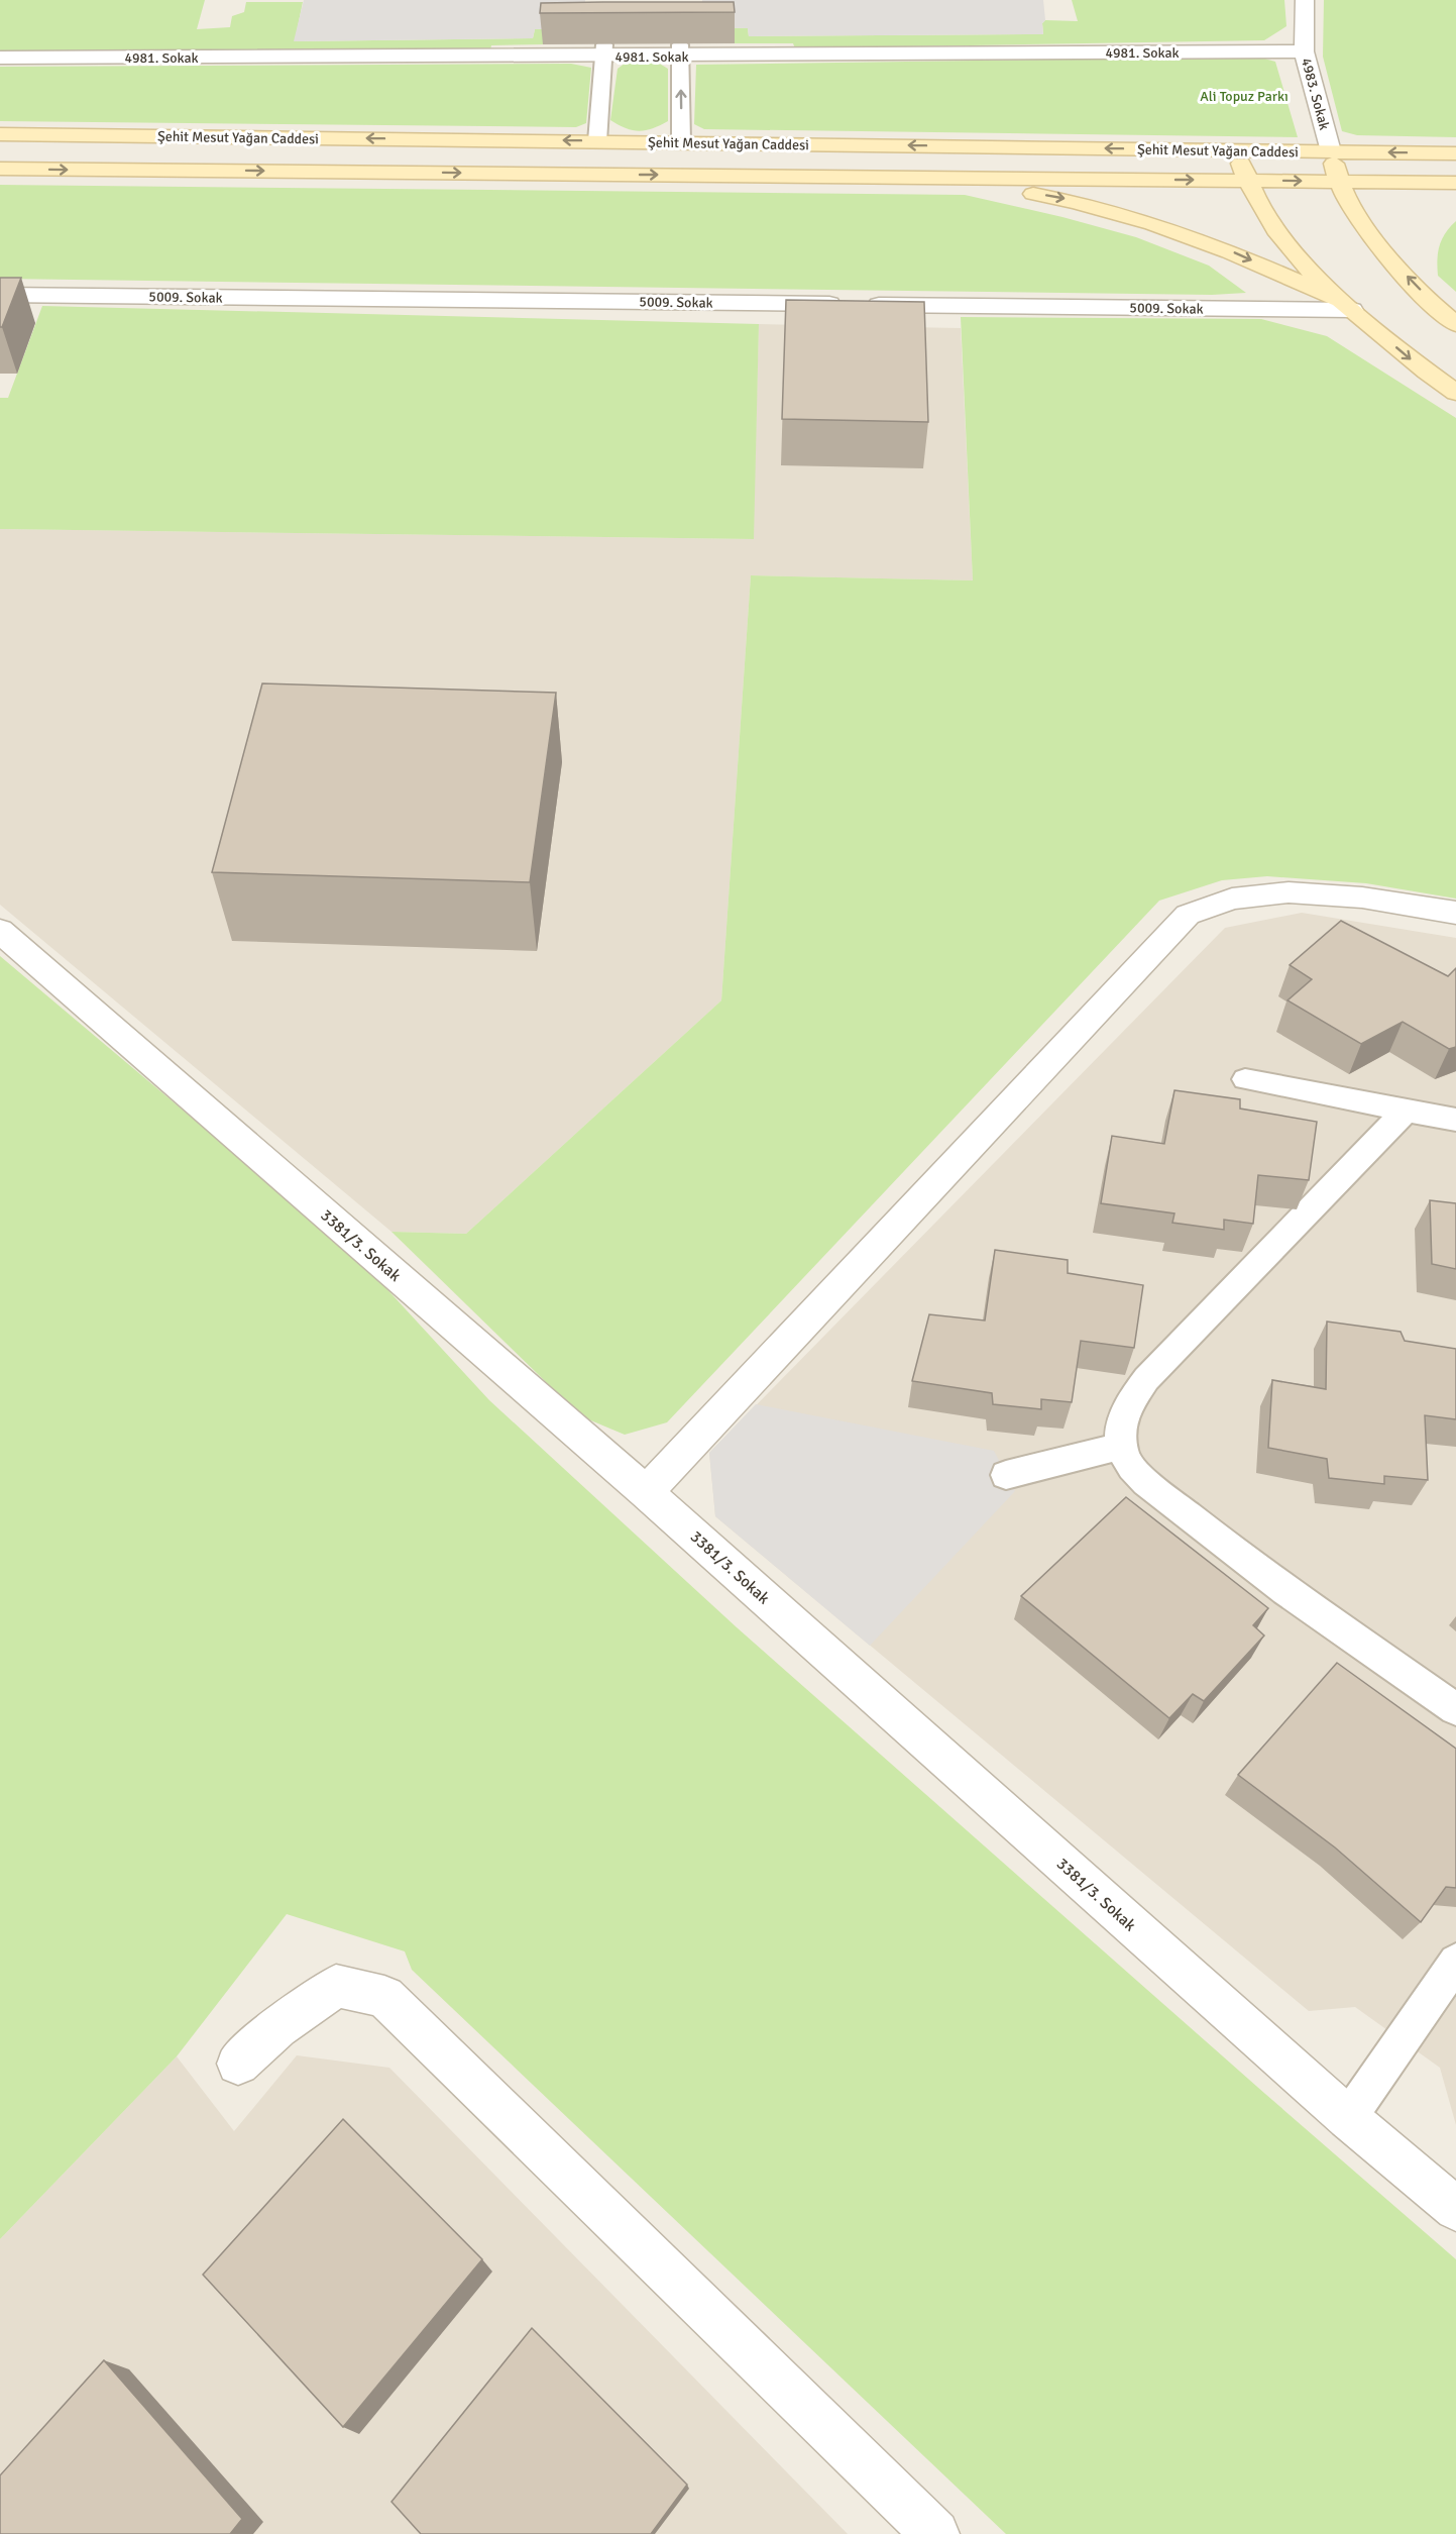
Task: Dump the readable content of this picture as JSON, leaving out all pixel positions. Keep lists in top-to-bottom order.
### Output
{
  "streets": {
    "main road": ["Şehit Mesut Yağan Caddesi"],
    "street": [
      "4981. Sokak",
      "4983. Sokak",
      "5009. Sokak",
      "3381/3. Sokak"
    ]
  },
  "crossings": [
    ["4981. Sokak", "4983. Sokak"],
    ["4983. Sokak", "Şehit Mesut Yağan Caddesi"]
  ],
  "parks": ["Ali Topuz Parkı"]
}
